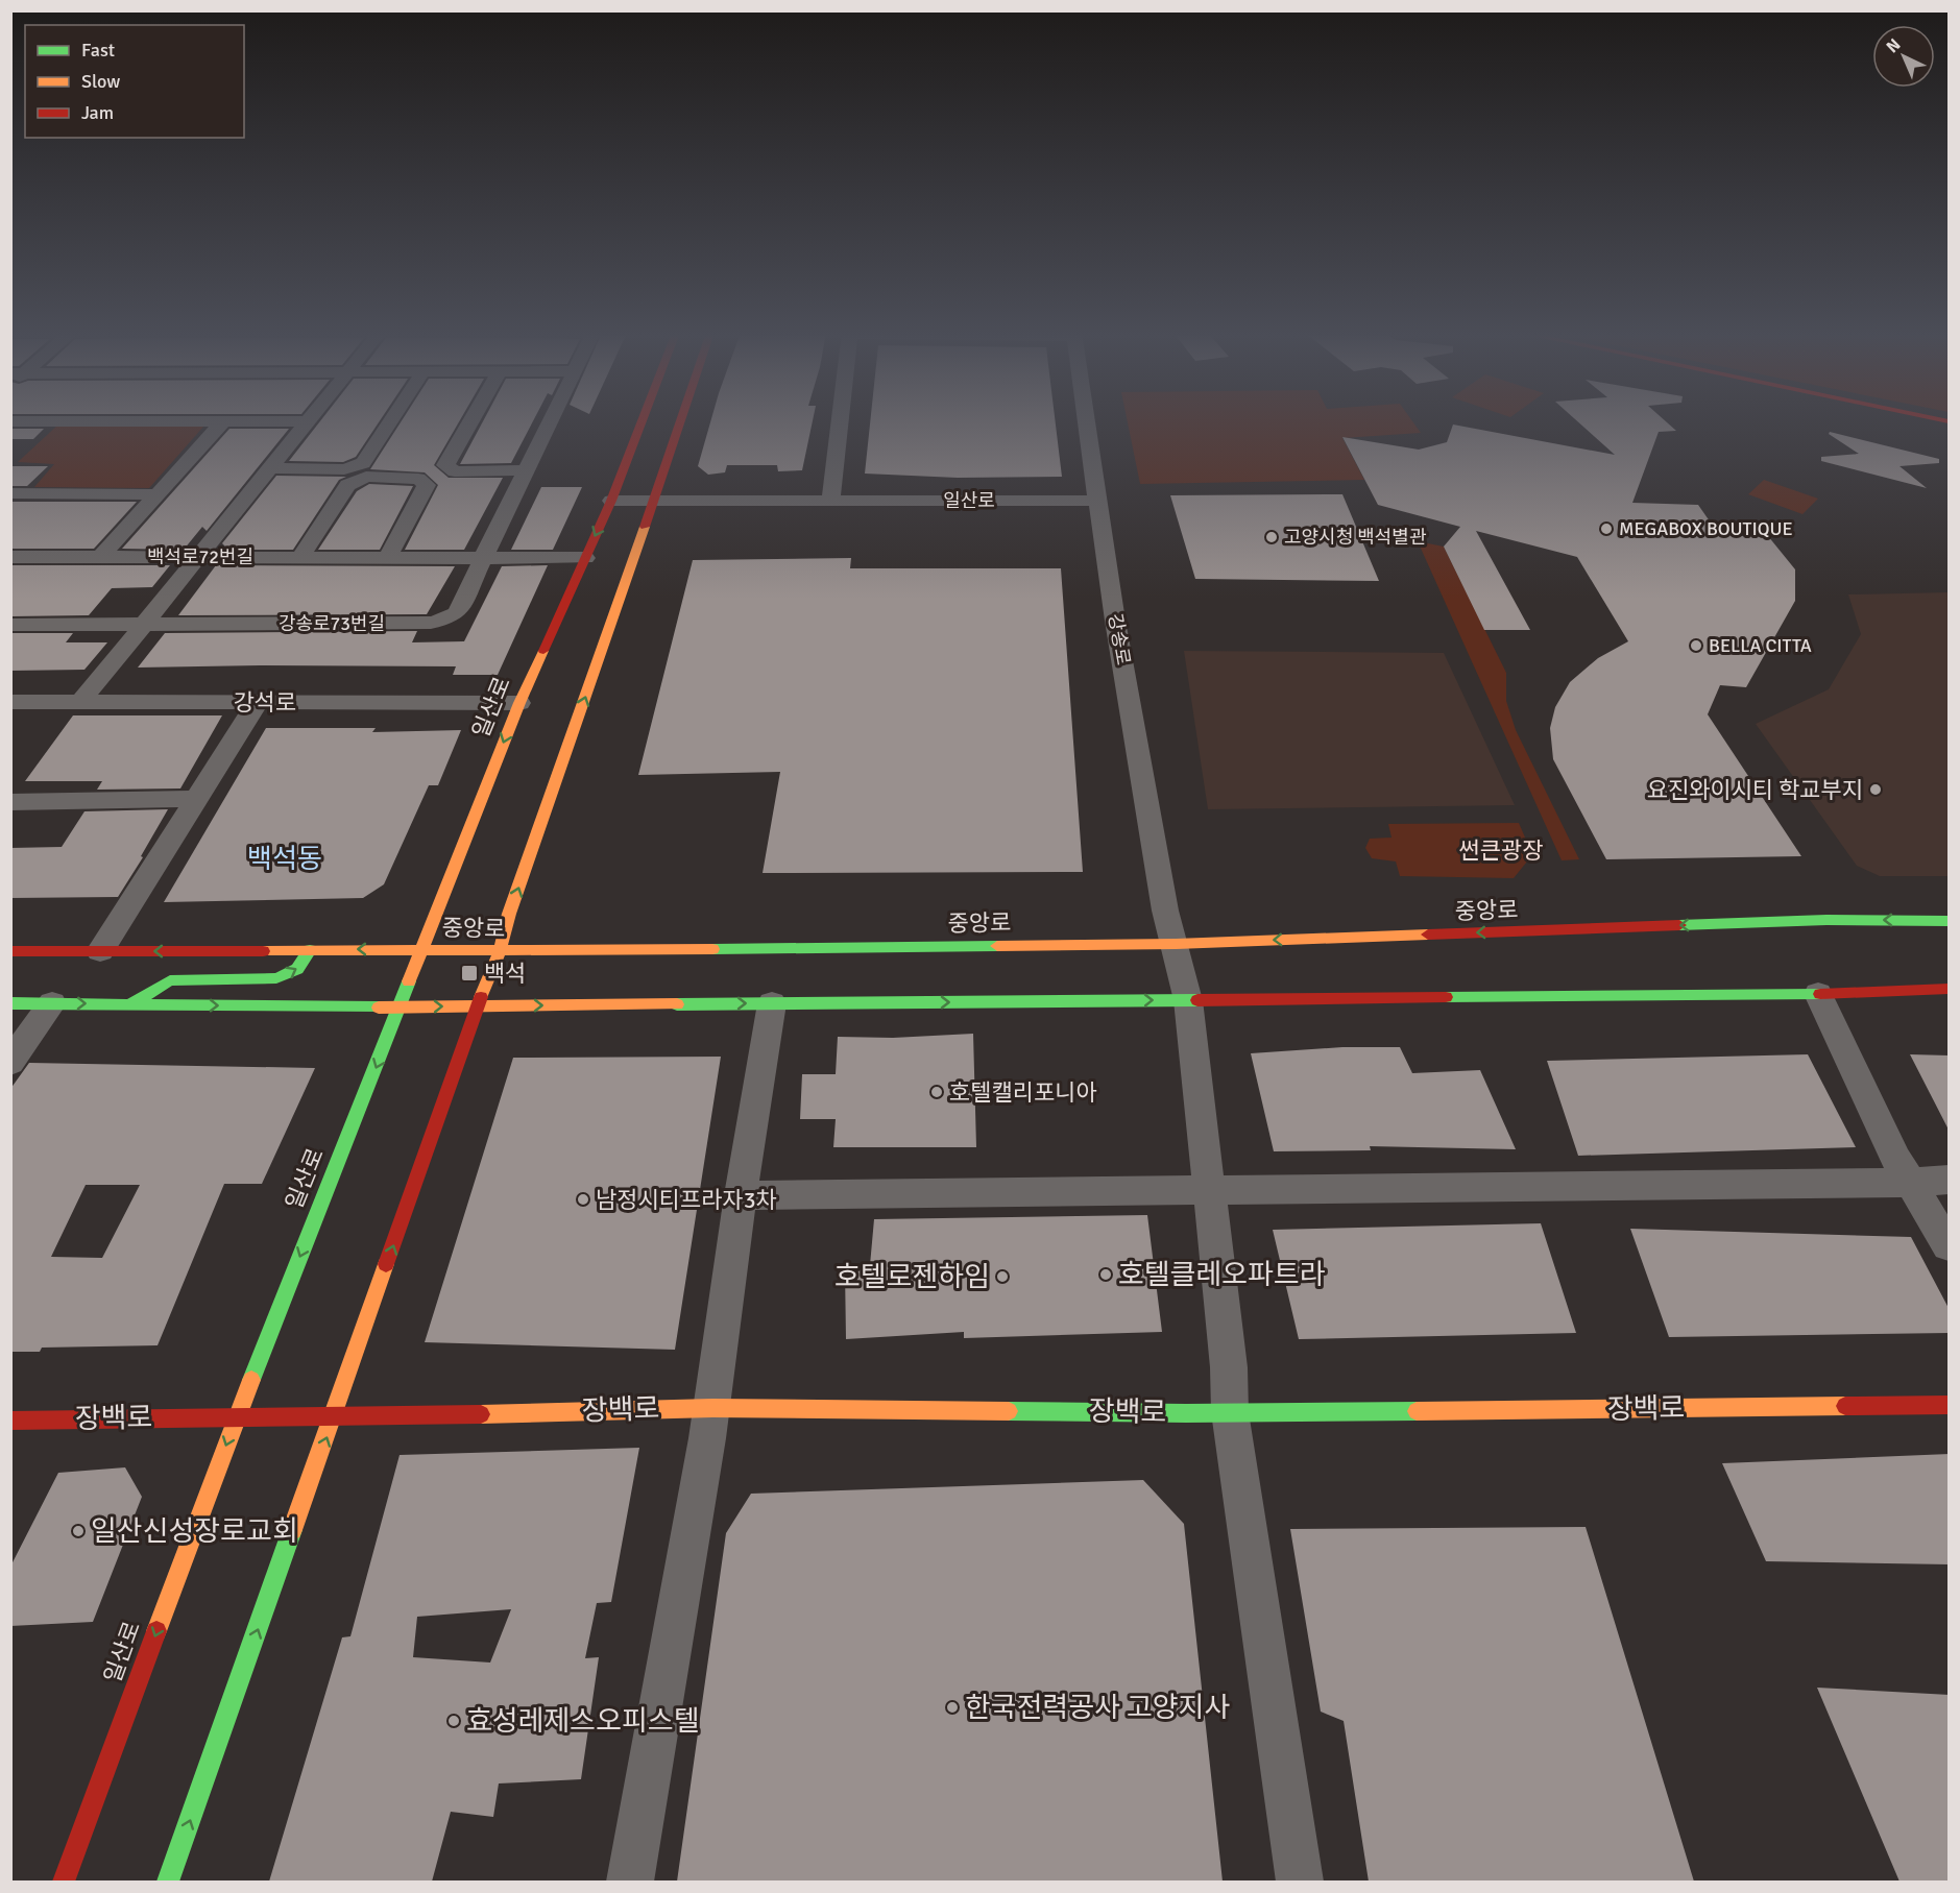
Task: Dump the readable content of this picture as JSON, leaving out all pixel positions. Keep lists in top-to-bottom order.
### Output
{
  "streets": {
    "main road": ["일산로", "중앙로", "장백로"],
    "street": [
      "백석로72번길",
      "강송로73번길",
      "강송로",
      "강석로"
    ]
  },
  "crossings": [
    ["일산로", "백석로72번길"],
    ["일산로", "강송로"],
    ["일산로", "강석로"],
    ["일산로", "중앙로"],
    ["일산로", "장백로"],
    ["백석로72번길", "강송로73번길"],
    ["강송로", "중앙로"]
  ],
  "districts": ["백석동"],
  "parks": ["썬큰광장"],
  "places": {
    "other": [
      "MEGABOX BOUTIQUE",
      "고양시청 백석별관",
      "BELLA CITTA",
      "요진와이시티 학교부지",
      "호텔캘리포니아",
      "남정시티프라자3차",
      "호텔클레오파트라",
      "호텔로젠하임",
      "일산신성장로교회",
      "한국전력공사 고양지사",
      "효성레제스오피스텔"
    ],
    "transit": ["백석"]
  },
  "legend": ["Fast", "Slow", "Jam"],
  "north": "top left"
}
